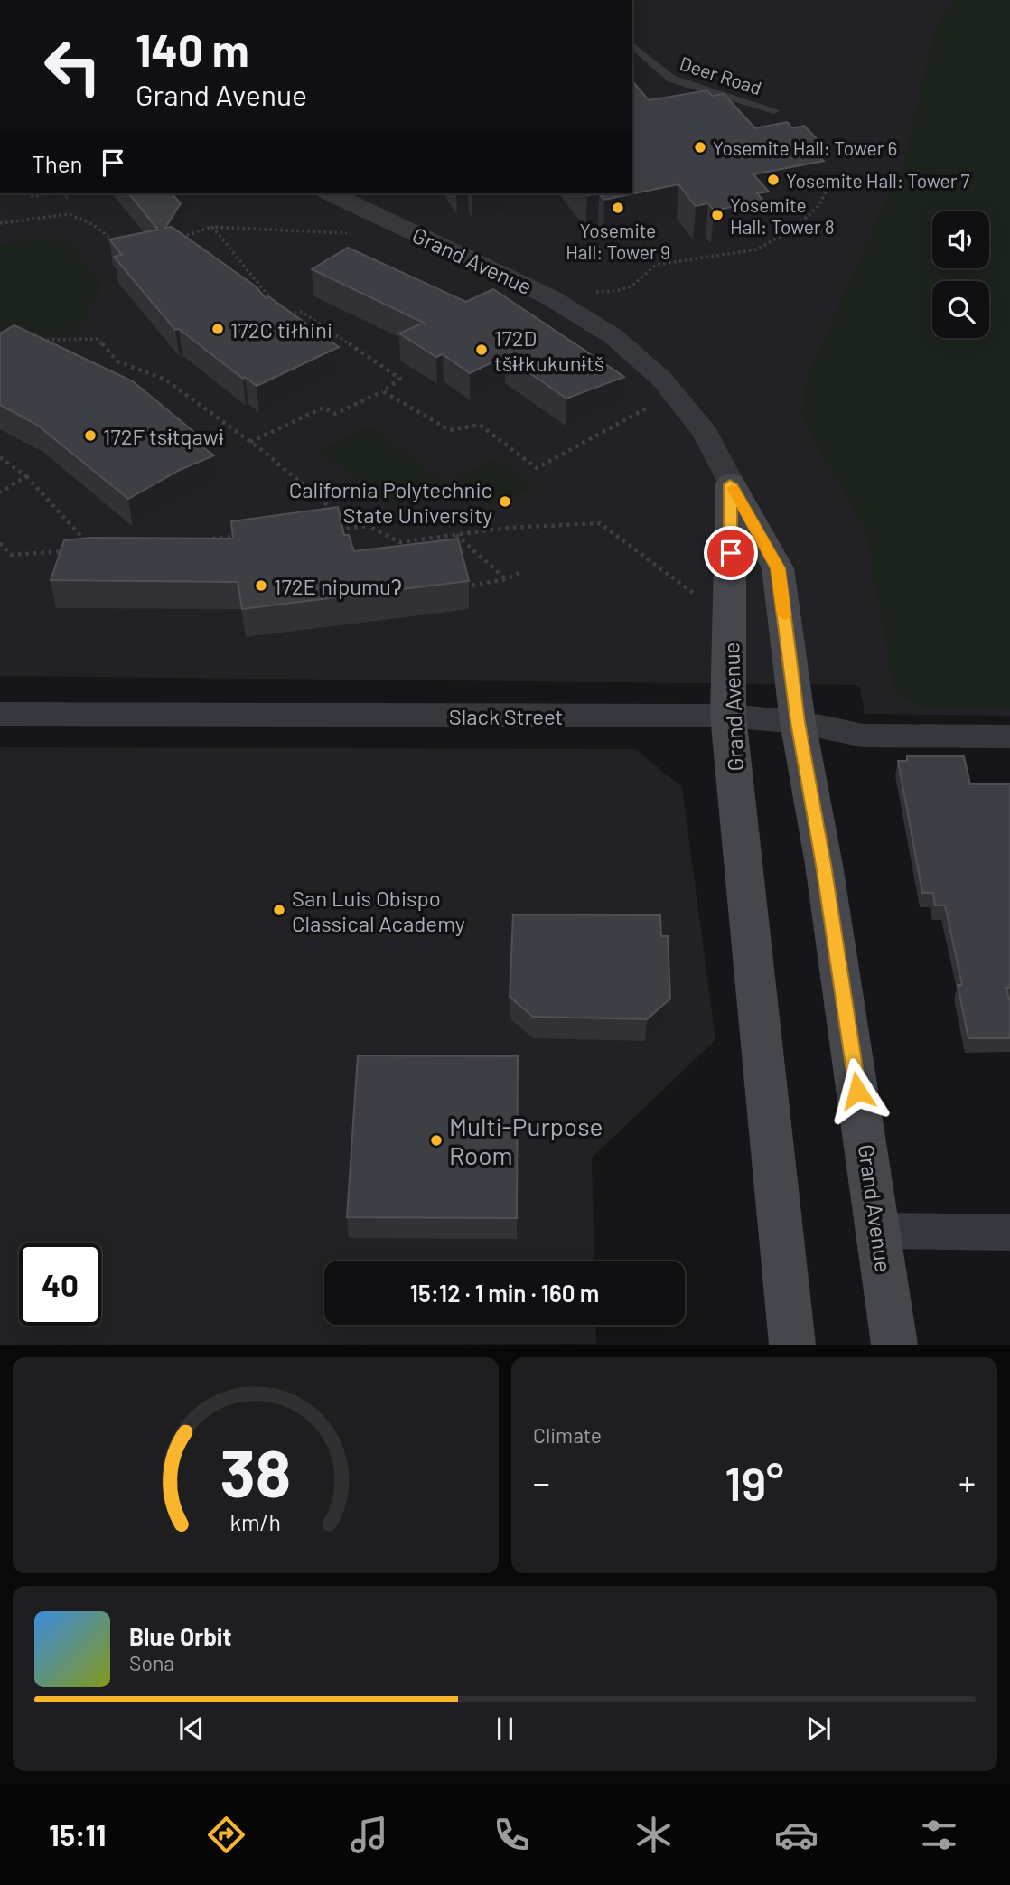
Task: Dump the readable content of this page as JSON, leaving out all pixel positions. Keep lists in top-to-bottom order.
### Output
{
  "streets": {
    "street": ["Grand Avenue", "Slack Street"],
    "lane": ["Deer Road"]
  },
  "crossings": [
    ["Grand Avenue", "Slack Street"]
  ],
  "places": [
    "Yosemite Hall: Tower 6",
    "Yosemite Hall: Tower 7",
    "Yosemite Hall: Tower 9",
    "Yosemite Hall: Tower 8",
    "172C tiłhini",
    "172D tšɨłkukunɨtš",
    "172F tsɨtqawɨ",
    "California Polytechnic State University",
    "172E nipumuʔ",
    "San Luis Obispo Classical Academy",
    "Multi-Purpose Room"
  ],
  "page": {
    "turn": ["140 m", "Grand Avenue"],
    "then": "Then",
    "limit": "40",
    "trip": "15:12 · 1 min · 160 m",
    "tile": "Climate",
    "heat": ["−", "19°", "+"],
    "song": ["Blue Orbit", "Sona"],
    "tabs": "15:11",
    "gauge": ["38", "km/h"]
  }
}
